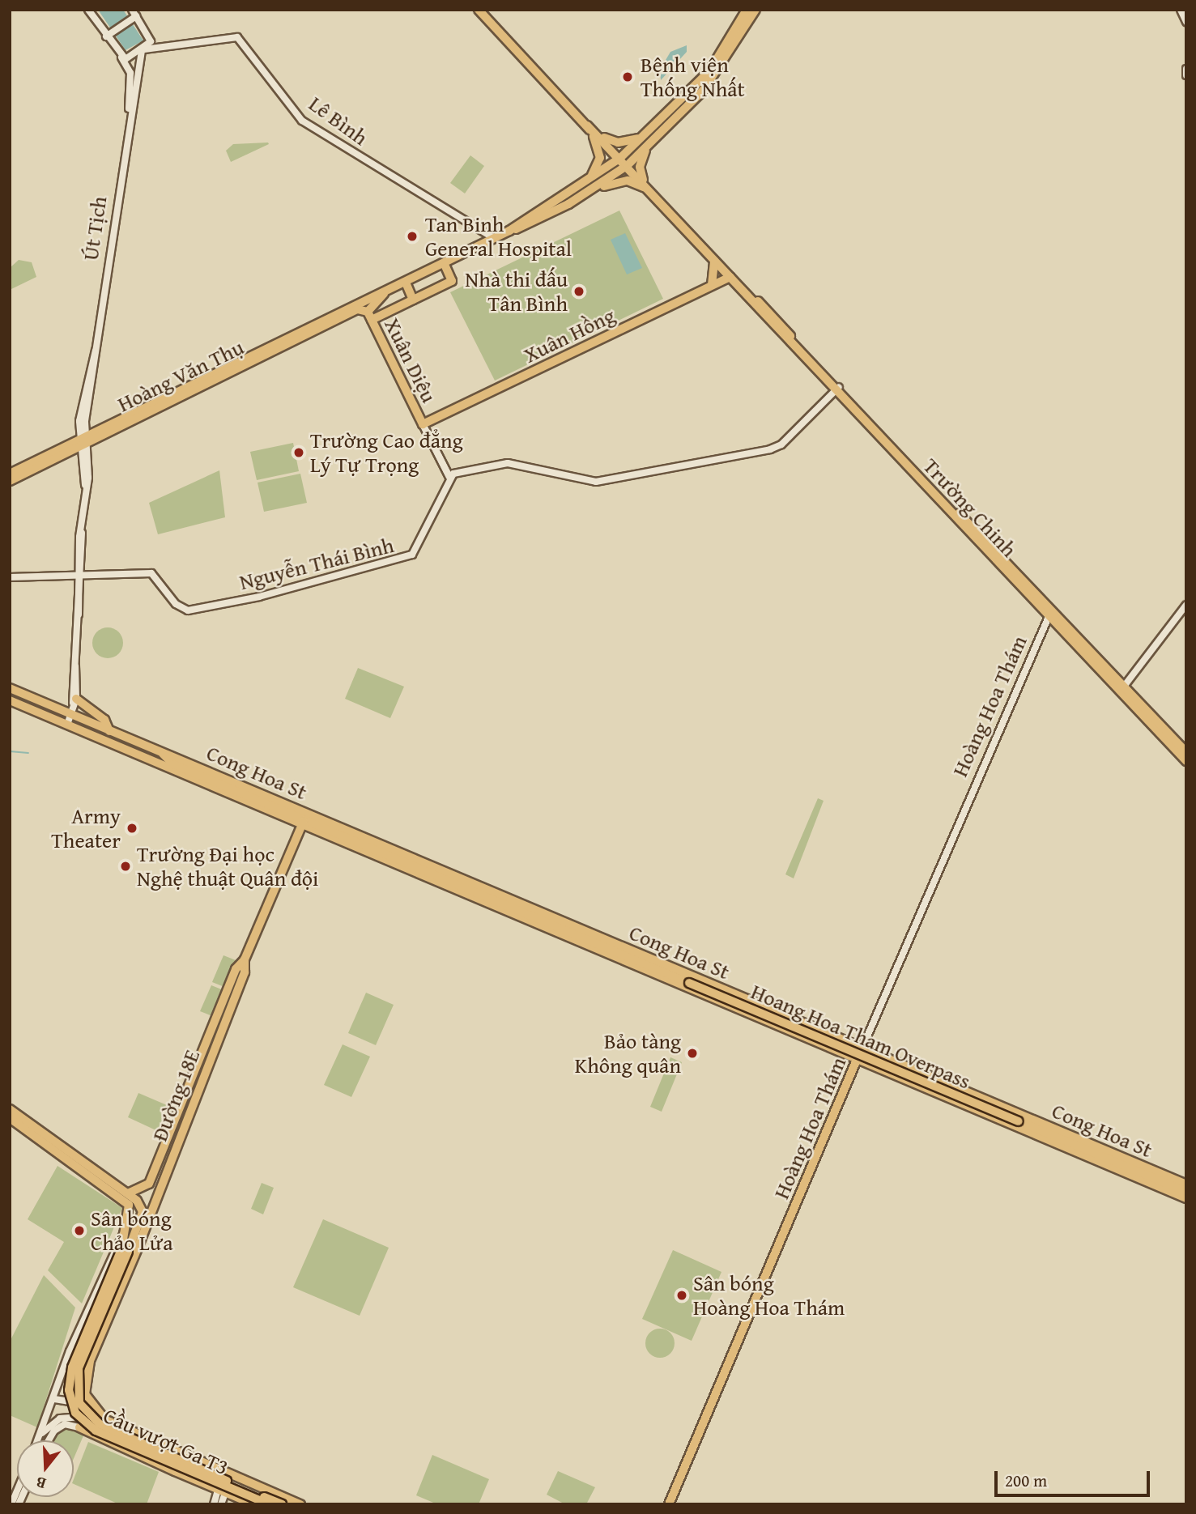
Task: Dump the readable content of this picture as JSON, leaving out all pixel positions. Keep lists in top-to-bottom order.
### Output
{
  "streets": {
    "main road": [
      "Xuân Hồng",
      "Xuân Diệu",
      "Hoàng Văn Thụ",
      "Trường Chinh",
      "Hoàng Hoa Thám",
      "Cong Hoa St",
      "Hoang Hoa Tham Overpass",
      "Đường 18E",
      "Cầu vượt Ga T3"
    ],
    "street": ["Lê Bình", "Út Tịch", "Nguyễn Thái Bình"]
  },
  "crossings": [
    ["Lê Bình", "Út Tịch"],
    ["Lê Bình", "Hoàng Văn Thụ"],
    ["Út Tịch", "Hoàng Văn Thụ"],
    ["Út Tịch", "Nguyễn Thái Bình"],
    ["Út Tịch", "Cong Hoa St"],
    ["Xuân Hồng", "Xuân Diệu"],
    ["Xuân Hồng", "Trường Chinh"],
    ["Xuân Diệu", "Hoàng Văn Thụ"],
    ["Xuân Diệu", "Nguyễn Thái Bình"],
    ["Trường Chinh", "Hoàng Hoa Thám"],
    ["Hoàng Hoa Thám", "Cong Hoa St"],
    ["Cong Hoa St", "Hoang Hoa Tham Overpass"],
    ["Cong Hoa St", "Đường 18E"]
  ],
  "places": [
    "Bệnh viện Thống Nhất",
    "Tan Binh General Hospital",
    "Nhà thi đấu Tân Bình",
    "Trường Cao đẳng Lý Tự Trọng",
    "Army Theater",
    "Trường Đại học Nghệ thuật Quân đội",
    "Bảo tàng Không quân",
    "Sân bóng Chảo Lửa",
    "Sân bóng Hoàng Hoa Thám"
  ],
  "scale_bar": "200 m",
  "north": "bottom"
}
